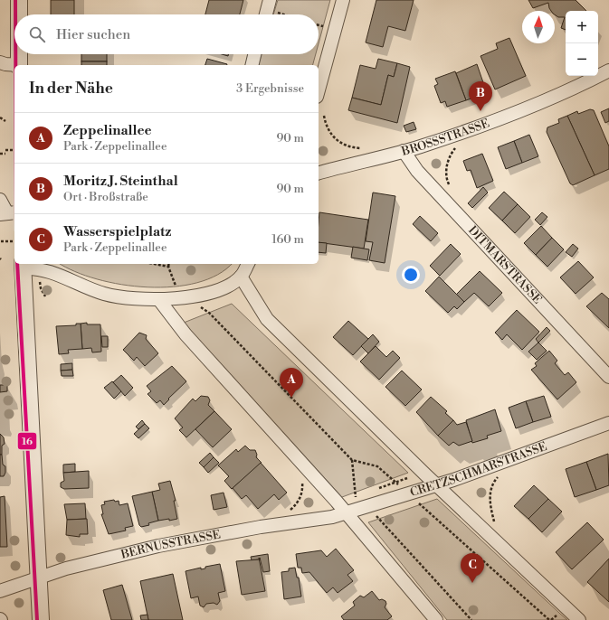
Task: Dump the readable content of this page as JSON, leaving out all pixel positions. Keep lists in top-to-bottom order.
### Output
{
  "streets": {
    "street": [
      "BROSSSTRASSE",
      "DITMARSTRASSE",
      "CRETZSCHMARSTRASSE",
      "BERNUSSTRASSE"
    ]
  },
  "crossings": [
    ["BROSSSTRASSE", "DITMARSTRASSE"],
    ["CRETZSCHMARSTRASSE", "BERNUSSTRASSE"]
  ],
  "lines": ["transit line 16"],
  "north": "top",
  "page": {
    "map_buttons": ["+", "−"],
    "search": "Hier suchen",
    "heading": ["In der Nähe", "3 Ergebnisse"],
    "pins": ["B", "A", "C"],
    "list": [
      {
        "mark": "A",
        "name": "Zeppelinallee",
        "note": "Park · Zeppelinallee",
        "value": "90 m"
      },
      {
        "mark": "B",
        "name": "Moritz J. Steinthal",
        "note": "Ort · Broßstraße",
        "value": "90 m"
      },
      {
        "mark": "C",
        "name": "Wasserspielplatz",
        "note": "Park · Zeppelinallee",
        "value": "160 m"
      }
    ]
  }
}
